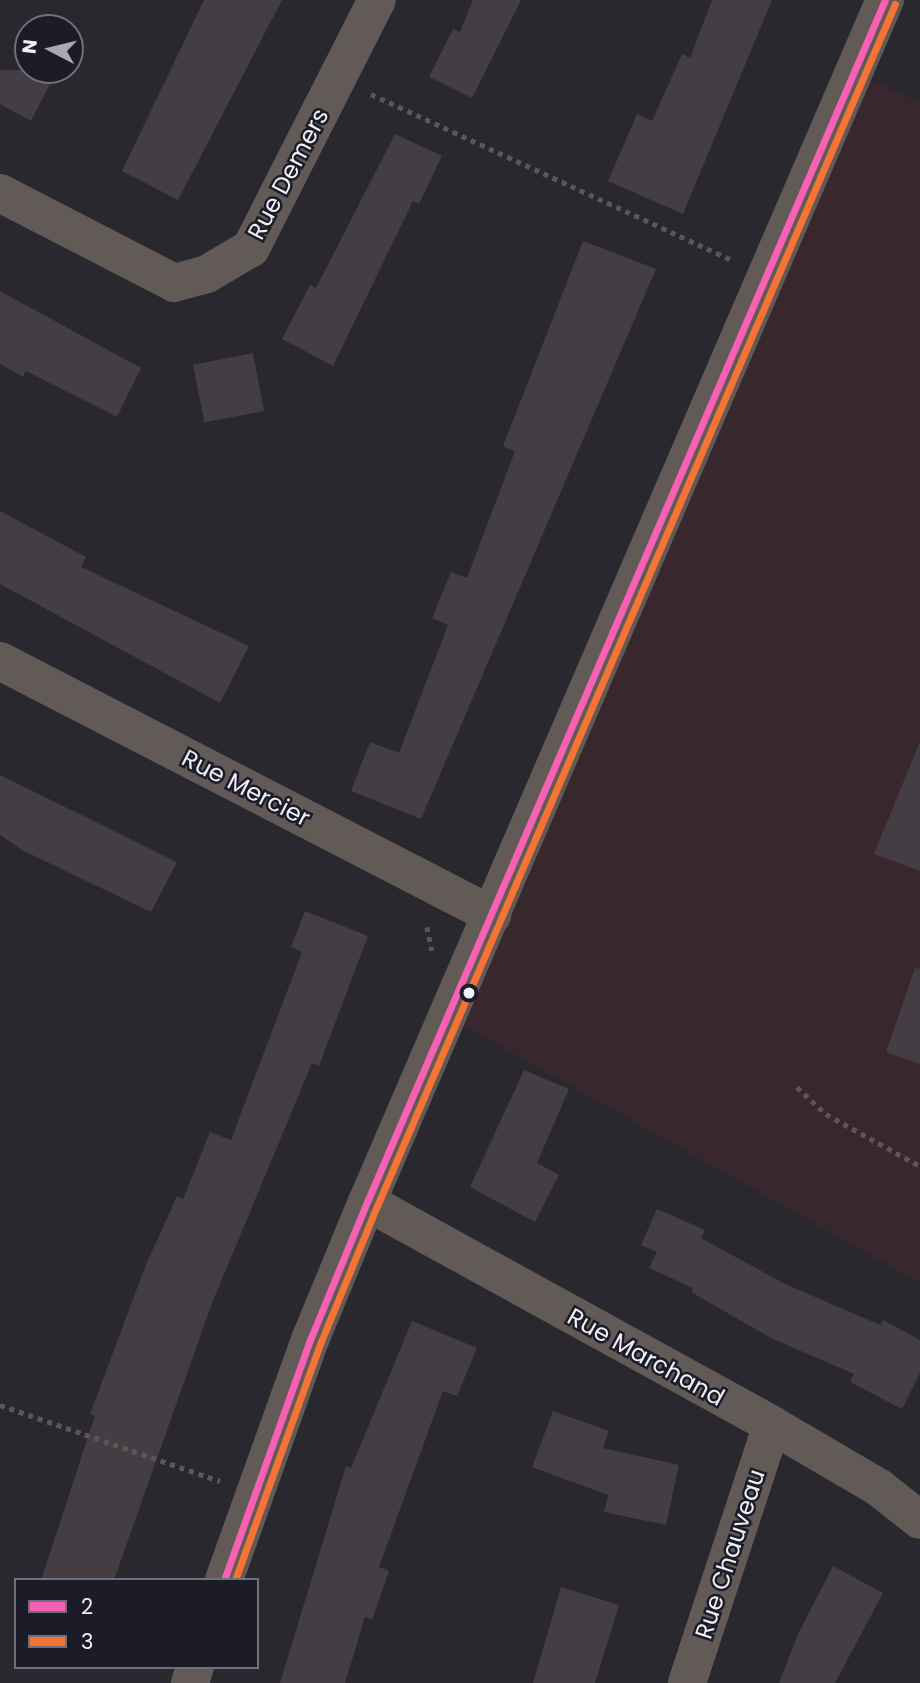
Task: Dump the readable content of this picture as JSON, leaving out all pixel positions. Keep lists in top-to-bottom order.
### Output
{
  "streets": {
    "street": [
      "Rue Demers",
      "Rue Mercier",
      "Rue Marchand",
      "Rue Chauveau"
    ]
  },
  "crossings": [
    ["Rue Marchand", "Rue Chauveau"]
  ],
  "lines": ["transit line 2", "transit line 3"],
  "legend": ["2", "3"],
  "north": "left"
}
